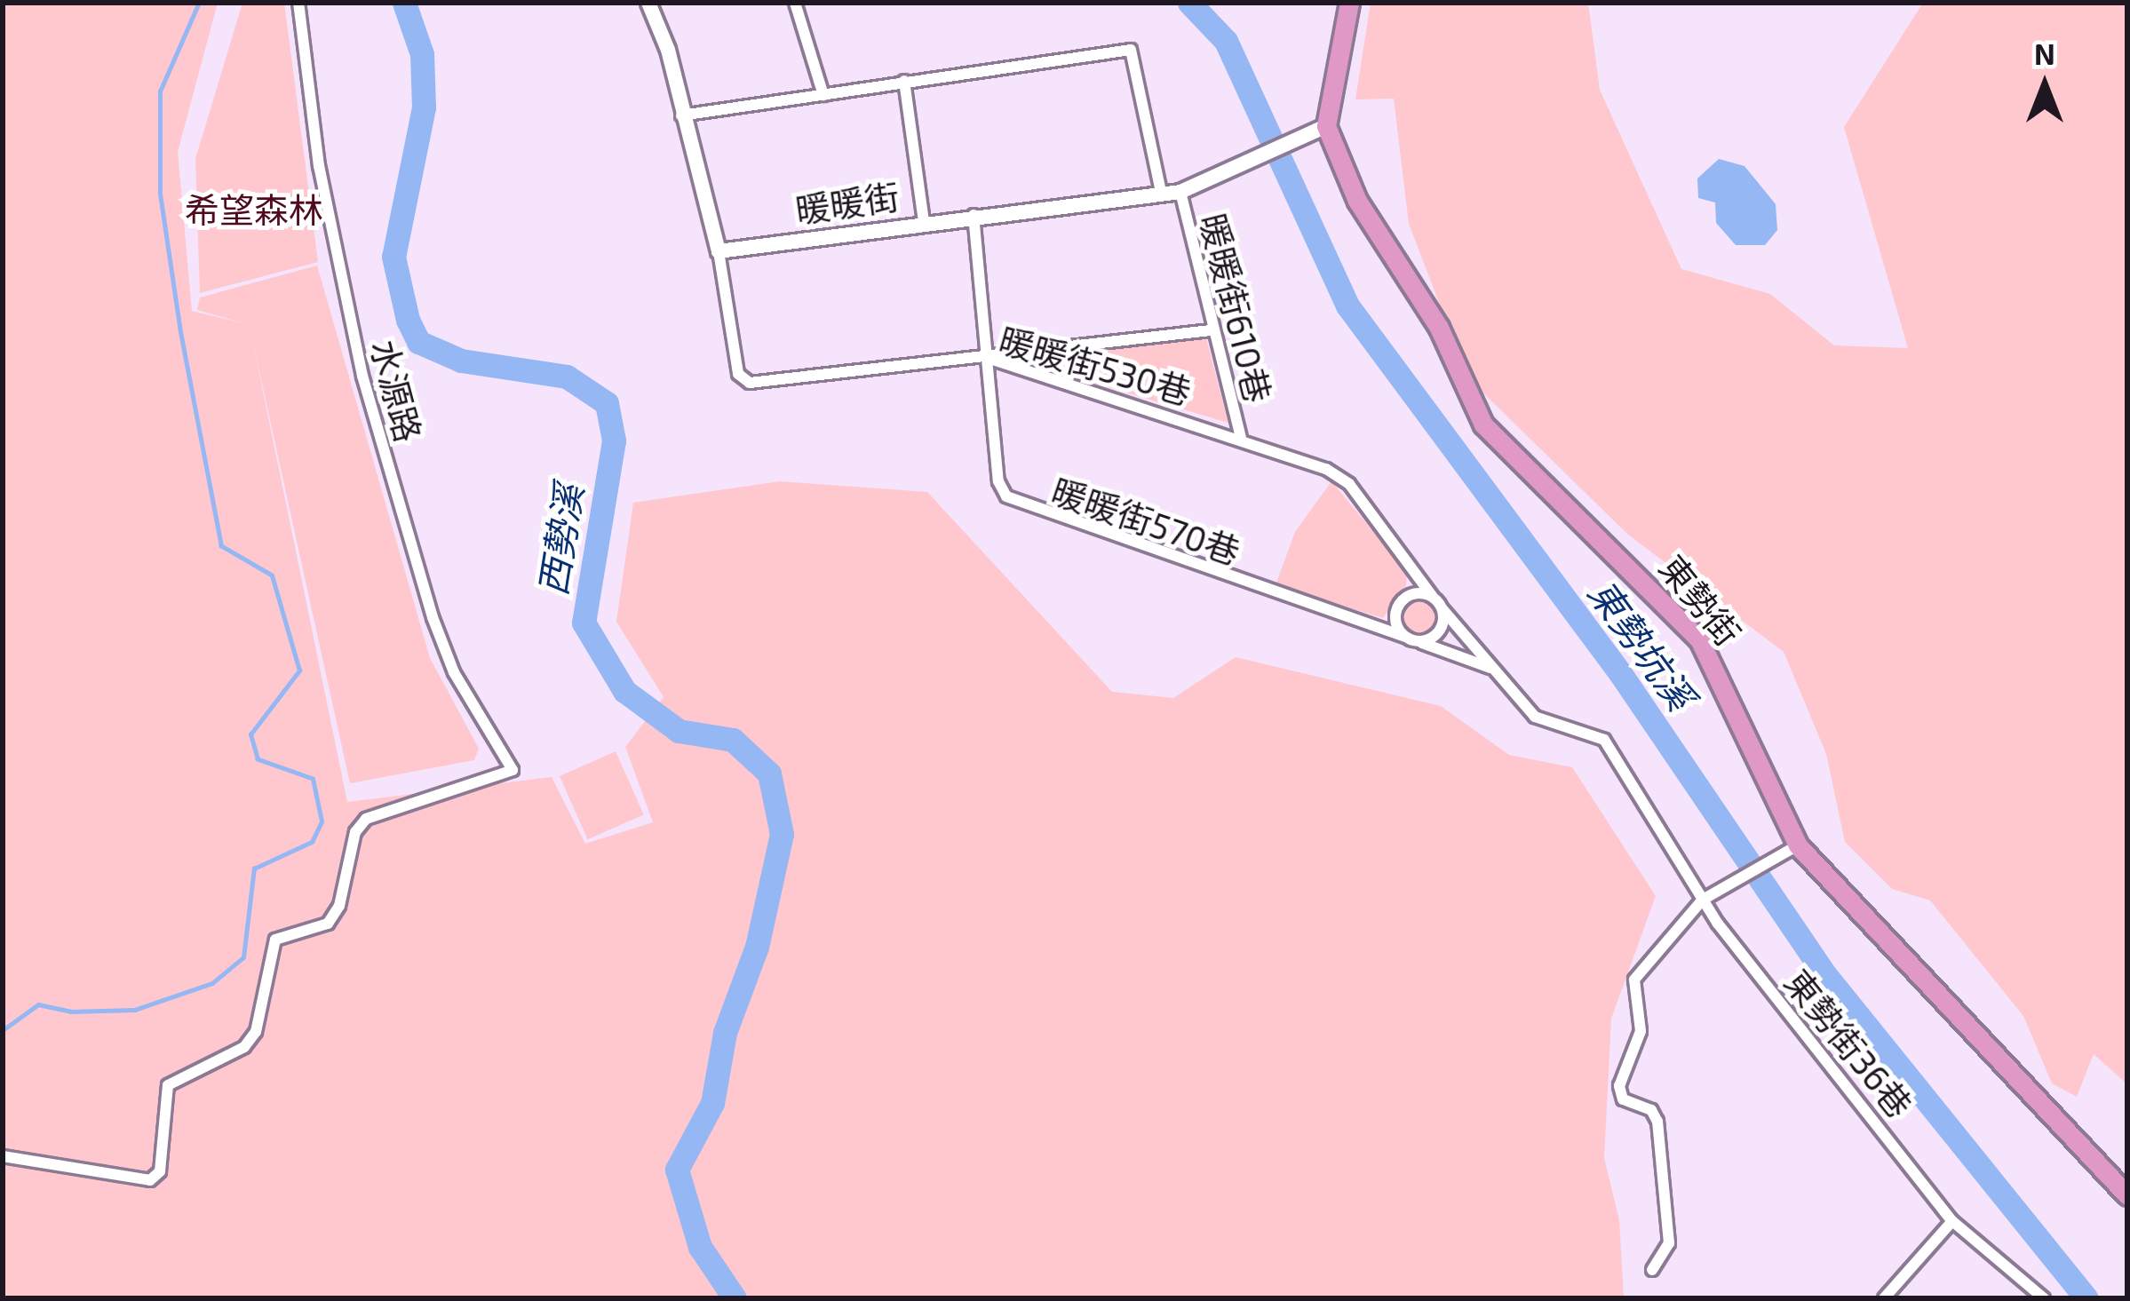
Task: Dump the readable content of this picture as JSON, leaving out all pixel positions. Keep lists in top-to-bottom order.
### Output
{
  "streets": {
    "main road": ["東勢街"],
    "street": [
      "暖暖街",
      "暖暖街610巷",
      "暖暖街530巷",
      "水源路",
      "暖暖街570巷",
      "東勢街36巷"
    ]
  },
  "crossings": [
    ["暖暖街", "暖暖街610巷"],
    ["暖暖街", "暖暖街530巷"],
    ["暖暖街", "暖暖街570巷"],
    ["暖暖街", "東勢街"],
    ["暖暖街610巷", "暖暖街530巷"],
    ["暖暖街530巷", "暖暖街570巷"]
  ],
  "water": ["西勢溪", "東勢坑溪"],
  "parks": ["希望森林"],
  "north": "top"
}
